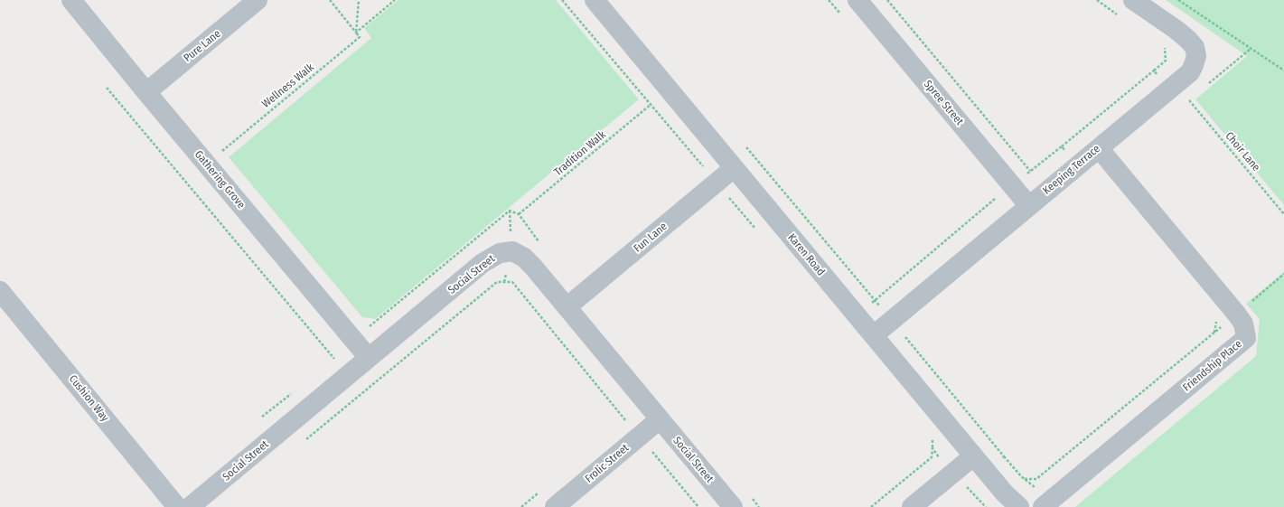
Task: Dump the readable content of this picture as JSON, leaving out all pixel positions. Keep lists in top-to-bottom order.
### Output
{
  "streets": {
    "street": [
      "Pure Lane",
      "Spree Street",
      "Keeping Terrace",
      "Gathering Grove",
      "Fun Lane",
      "Karen Road",
      "Social Street",
      "Friendship Place",
      "Cushion Way",
      "Frolic Street"
    ],
    "path": ["Wellness Walk", "Choir Lane", "Tradition Walk"]
  },
  "crossings": [
    ["Pure Lane", "Gathering Grove"],
    ["Spree Street", "Keeping Terrace"],
    ["Keeping Terrace", "Karen Road"],
    ["Keeping Terrace", "Friendship Place"],
    ["Gathering Grove", "Social Street"],
    ["Fun Lane", "Karen Road"],
    ["Fun Lane", "Social Street"],
    ["Social Street", "Frolic Street"]
  ]
}
